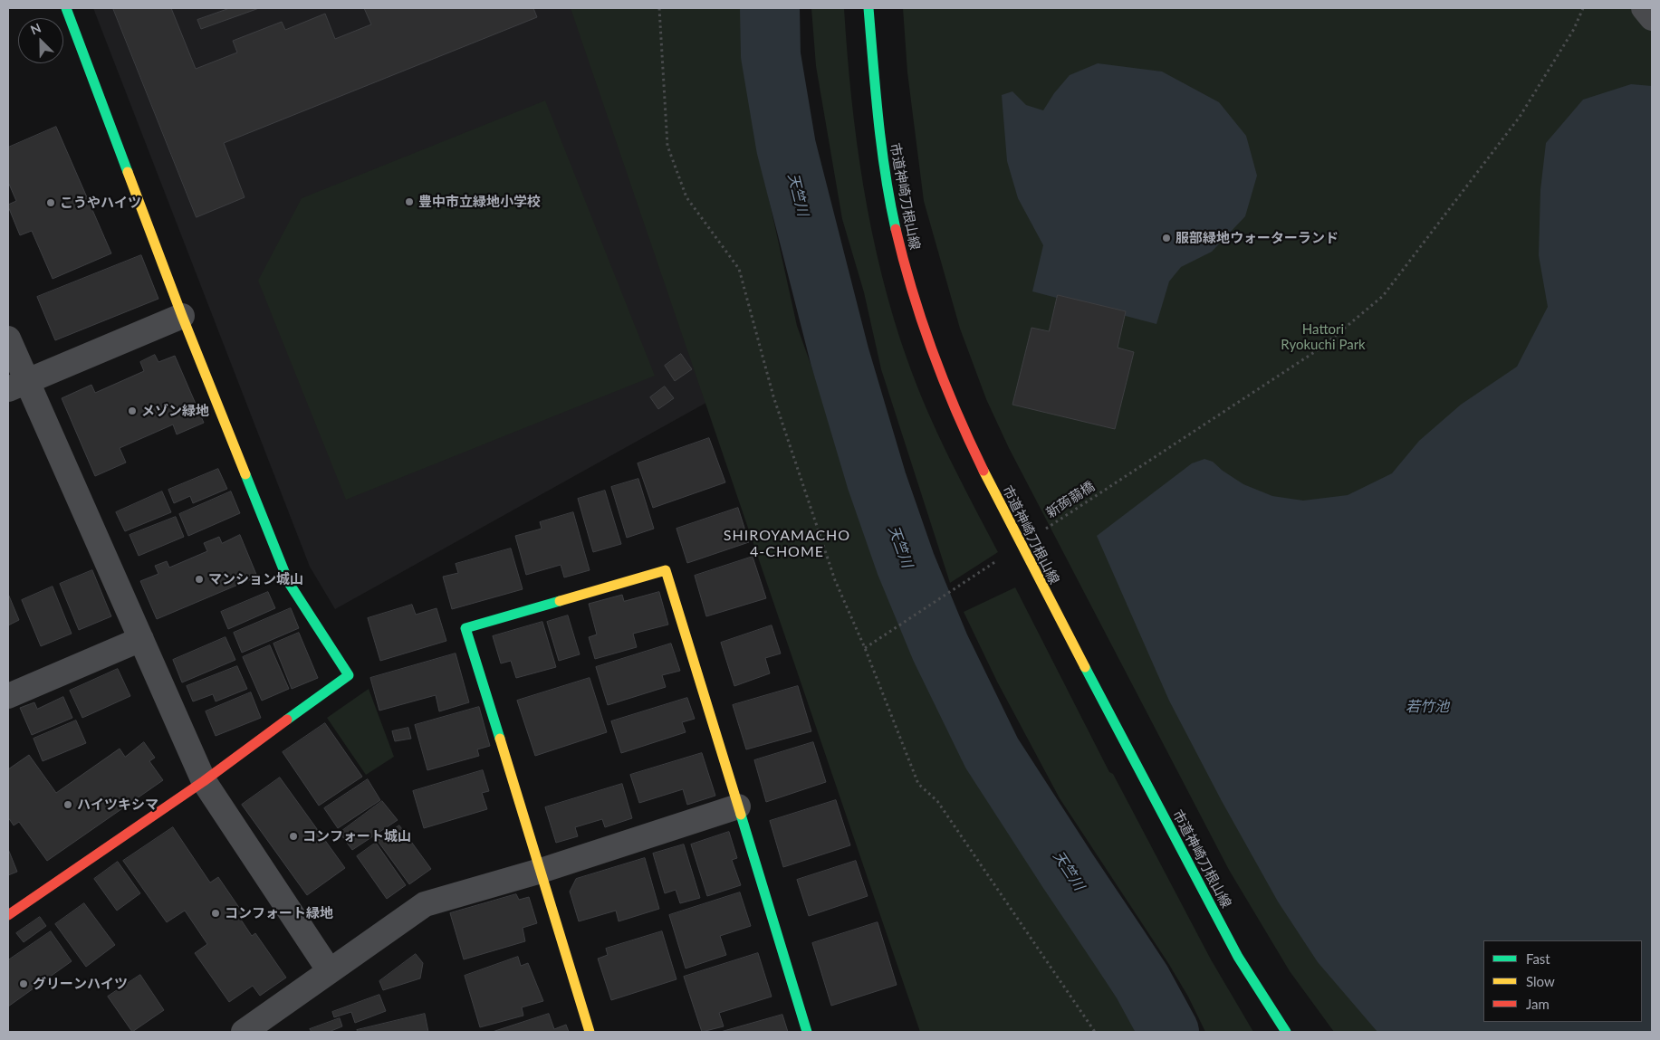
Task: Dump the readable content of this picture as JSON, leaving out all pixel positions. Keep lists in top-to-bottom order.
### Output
{
  "streets": {
    "street": ["市道神崎刀根山線"],
    "path": ["新蒟蒻橋"]
  },
  "districts": ["SHIROYAMACHO 4-CHOME"],
  "water": ["天竺川", "若竹池"],
  "parks": ["Hattori Ryokuchi Park"],
  "places": [
    "豊中市立緑地小学校",
    "こうやハイツ",
    "服部緑地ウォーターランド",
    "メゾン緑地",
    "マンション城山",
    "ハイツキシマ",
    "コンフォート城山",
    "コンフォート緑地",
    "グリーンハイツ"
  ],
  "legend": ["Fast", "Slow", "Jam"],
  "north": "top left"
}
